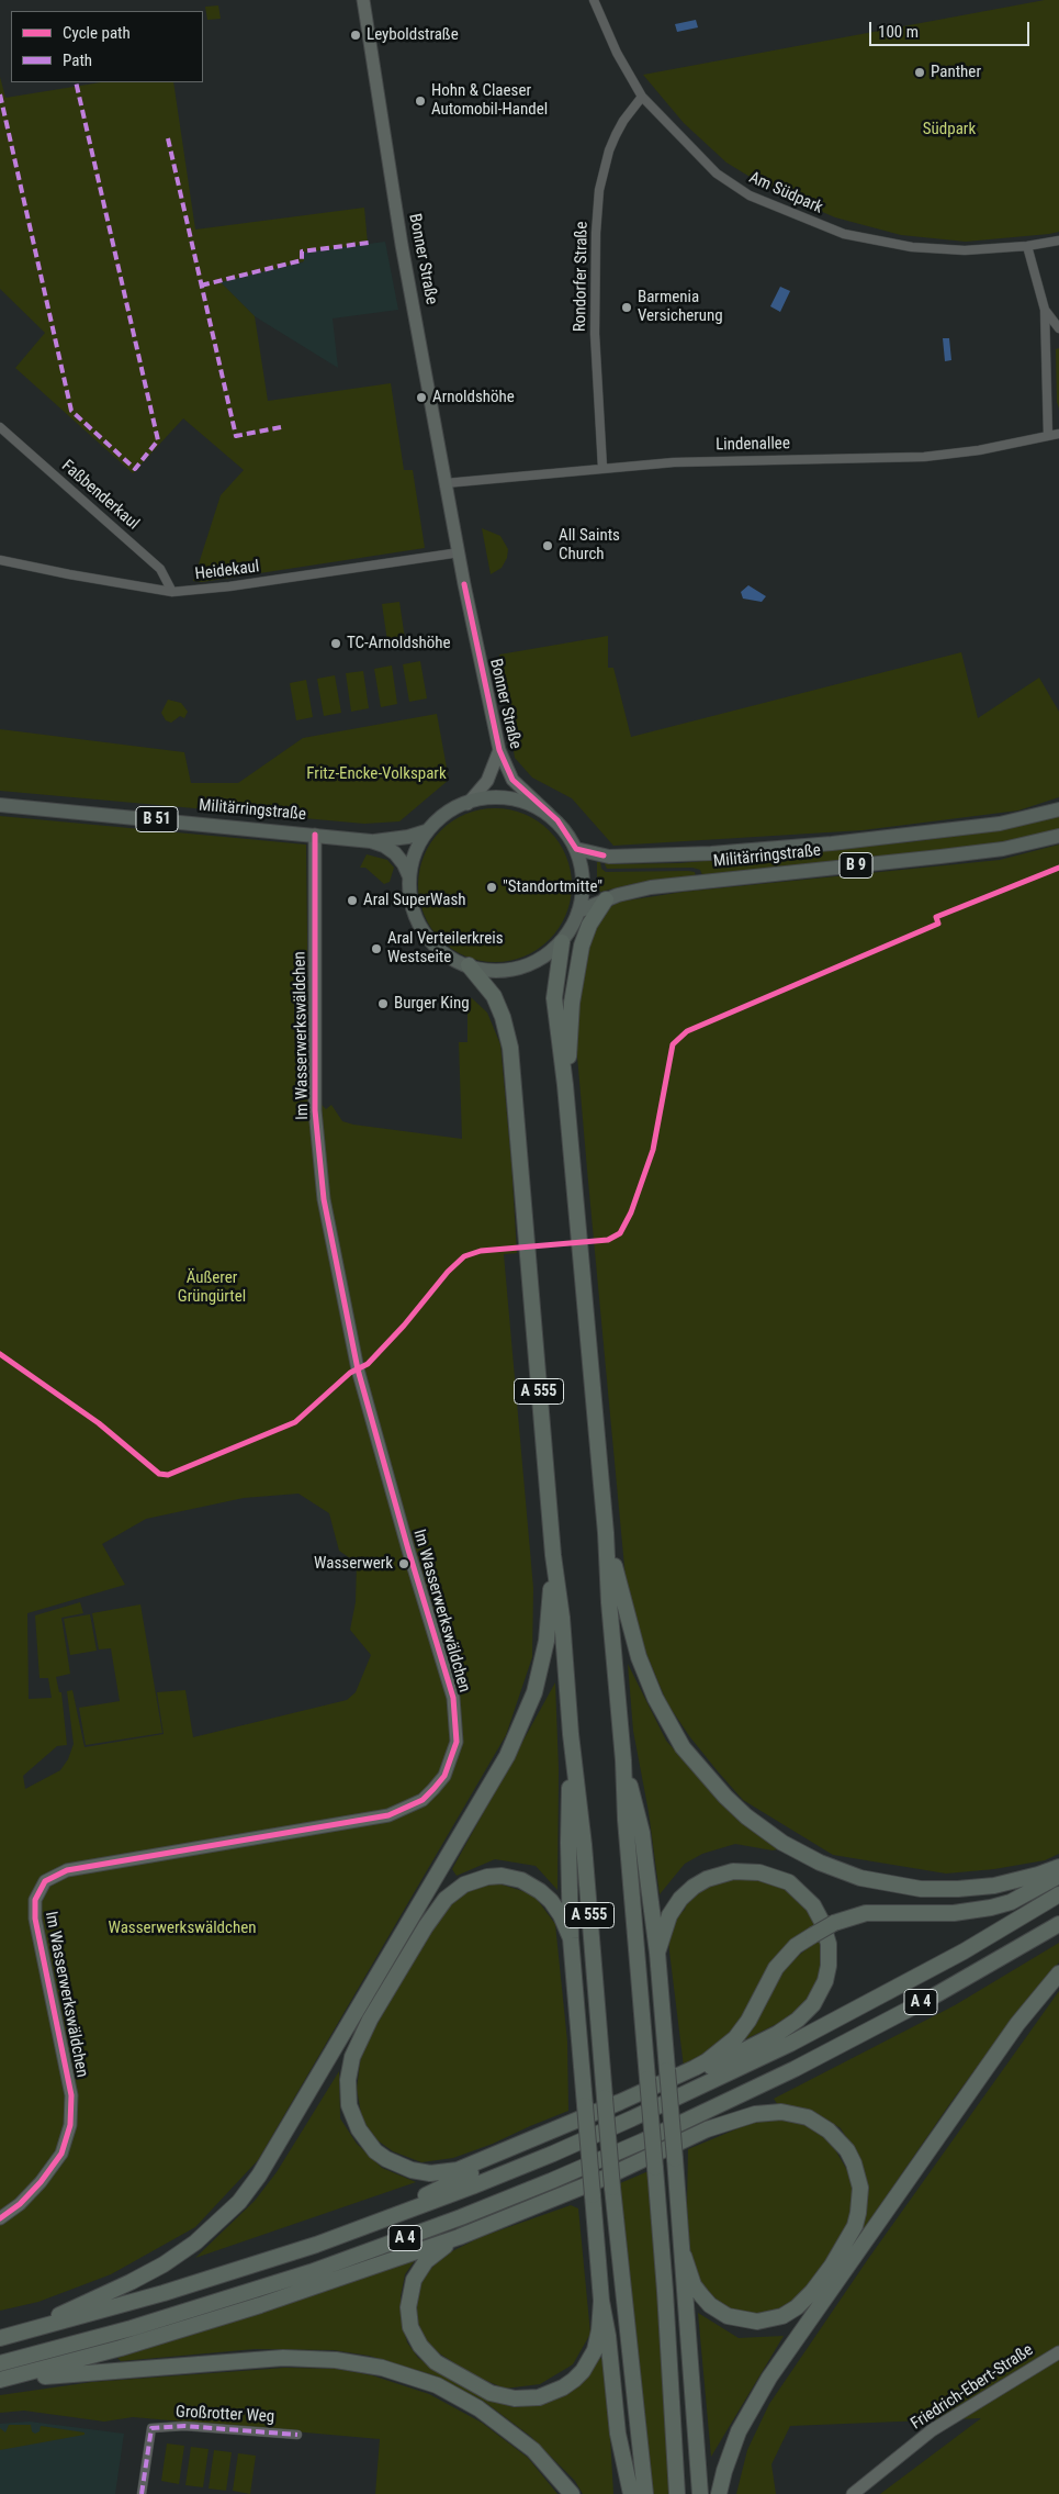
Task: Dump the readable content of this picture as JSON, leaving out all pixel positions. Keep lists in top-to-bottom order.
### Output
{
  "streets": {
    "highway": ["A 555", "A 4"],
    "main road": ["Militärringstraße", "B 51", "B 9"],
    "street": [
      "Am Südpark",
      "Bonner Straße",
      "Rondorfer Straße",
      "Lindenallee",
      "Faßbenderkaul",
      "Heidekaul",
      "Im Wasserwerkswäldchen",
      "Friedrich-Ebert-Straße",
      "Großrotter Weg"
    ]
  },
  "crossings": [
    ["Am Südpark", "Rondorfer Straße"],
    ["Bonner Straße", "Lindenallee"],
    ["Bonner Straße", "Heidekaul"],
    ["Bonner Straße", "Militärringstraße"],
    ["Bonner Straße", "A 555"],
    ["Rondorfer Straße", "Lindenallee"],
    ["Faßbenderkaul", "Heidekaul"],
    ["Militärringstraße", "Im Wasserwerkswäldchen"],
    ["Militärringstraße", "A 555"]
  ],
  "parks": [
    "Südpark",
    "Fritz-Encke-Volkspark",
    "Äußerer Grüngürtel",
    "Wasserwerkswäldchen"
  ],
  "places": [
    "Leyboldstraße",
    "Panther",
    "Hohn & Claeser Automobil-Handel",
    "Barmenia Versicherung",
    "Arnoldshöhe",
    "All Saints Church",
    "TC-Arnoldshöhe",
    "\"Standortmitte\"",
    "Aral SuperWash",
    "Aral Verteilerkreis Westseite",
    "Burger King",
    "Wasserwerk"
  ],
  "legend": ["Cycle path", "Path"],
  "scale_bar": "100 m"
}
